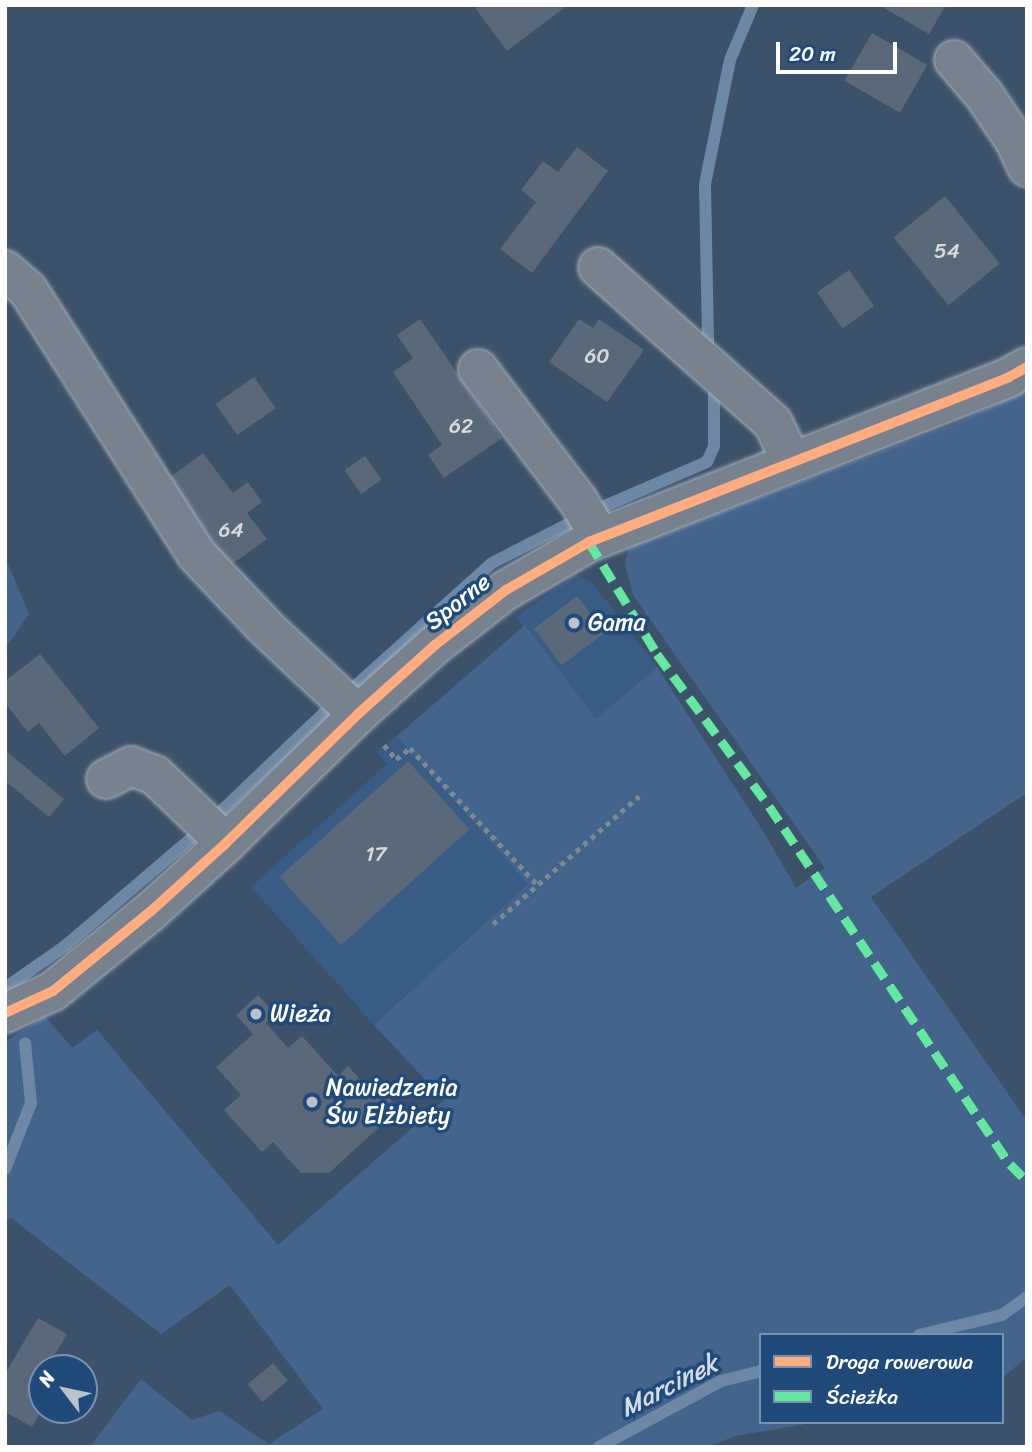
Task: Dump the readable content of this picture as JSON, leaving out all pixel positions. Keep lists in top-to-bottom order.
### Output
{
  "streets": {
    "street": ["Sporne"]
  },
  "water": ["Marcinek"],
  "places": ["Gama", "Wieża", "Nawiedzenia Św Elżbiety"],
  "house_numbers": [
    "54",
    "60",
    "62",
    "64",
    "17"
  ],
  "legend": ["Droga rowerowa", "Ścieżka"],
  "scale_bar": "20 m",
  "north": "top left"
}
